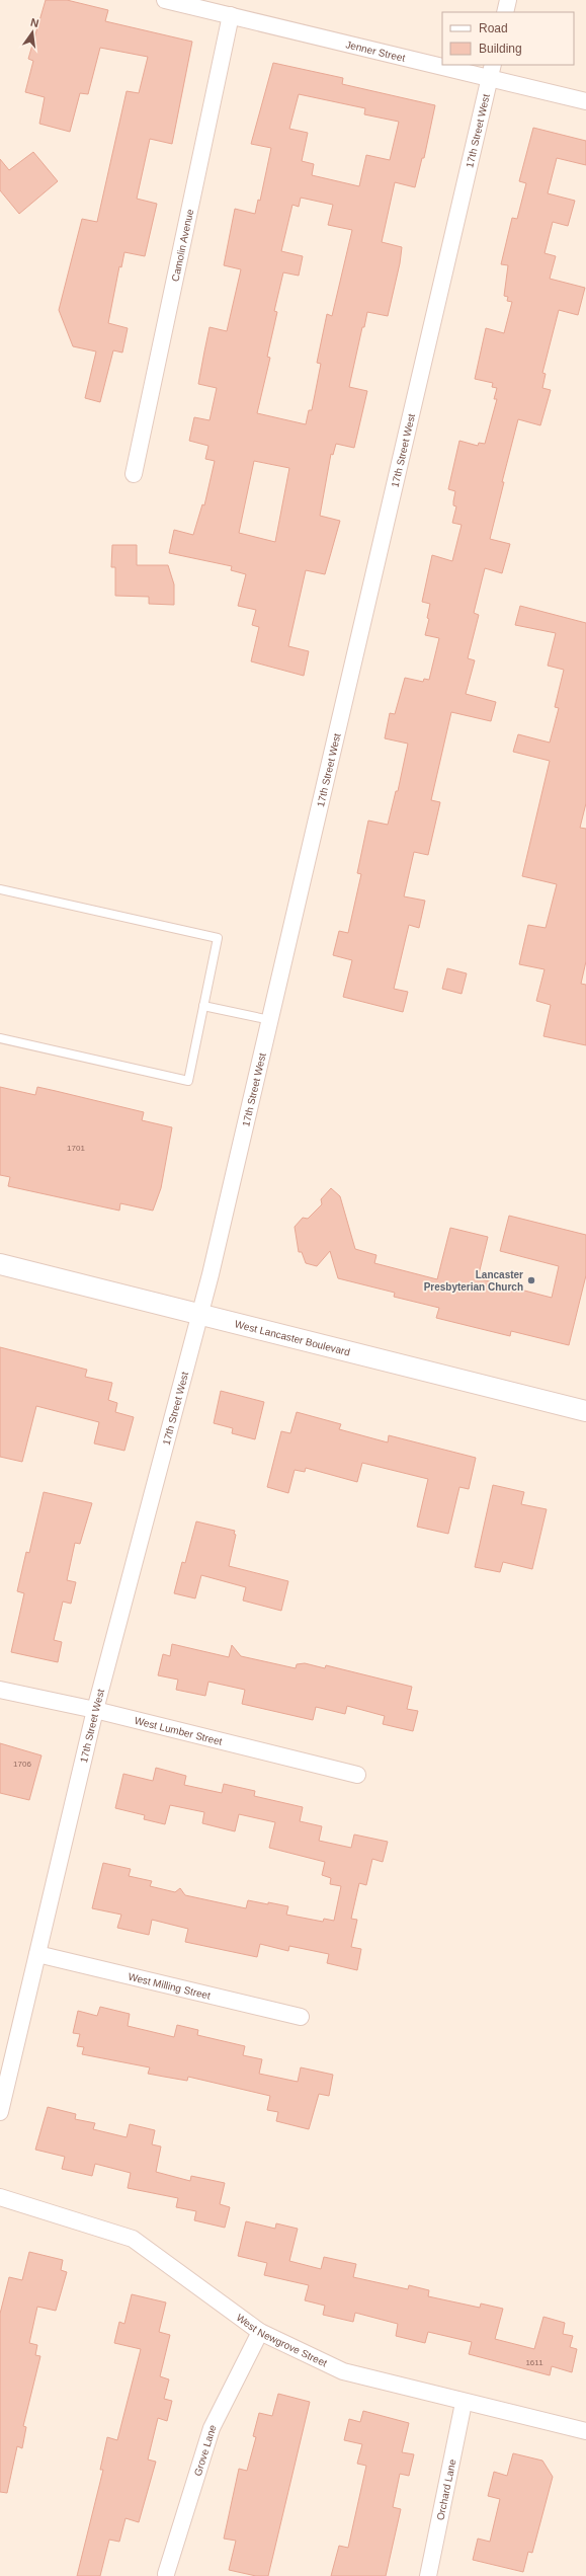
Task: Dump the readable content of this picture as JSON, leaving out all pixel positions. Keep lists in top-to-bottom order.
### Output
{
  "streets": {
    "street": [
      "Jenner Street",
      "17th Street West",
      "Camolin Avenue",
      "West Lancaster Boulevard",
      "West Lumber Street",
      "West Milling Street",
      "West Newgrove Street",
      "Grove Lane",
      "Orchard Lane"
    ]
  },
  "crossings": [
    ["Jenner Street", "17th Street West"],
    ["Jenner Street", "Camolin Avenue"],
    ["17th Street West", "West Lancaster Boulevard"],
    ["17th Street West", "West Lumber Street"],
    ["17th Street West", "West Milling Street"],
    ["West Newgrove Street", "Grove Lane"],
    ["West Newgrove Street", "Orchard Lane"]
  ],
  "places": ["Lancaster Presbyterian Church"],
  "house_numbers": ["1701", "1706", "1611"],
  "legend": ["Road", "Building"],
  "north": "top"
}
